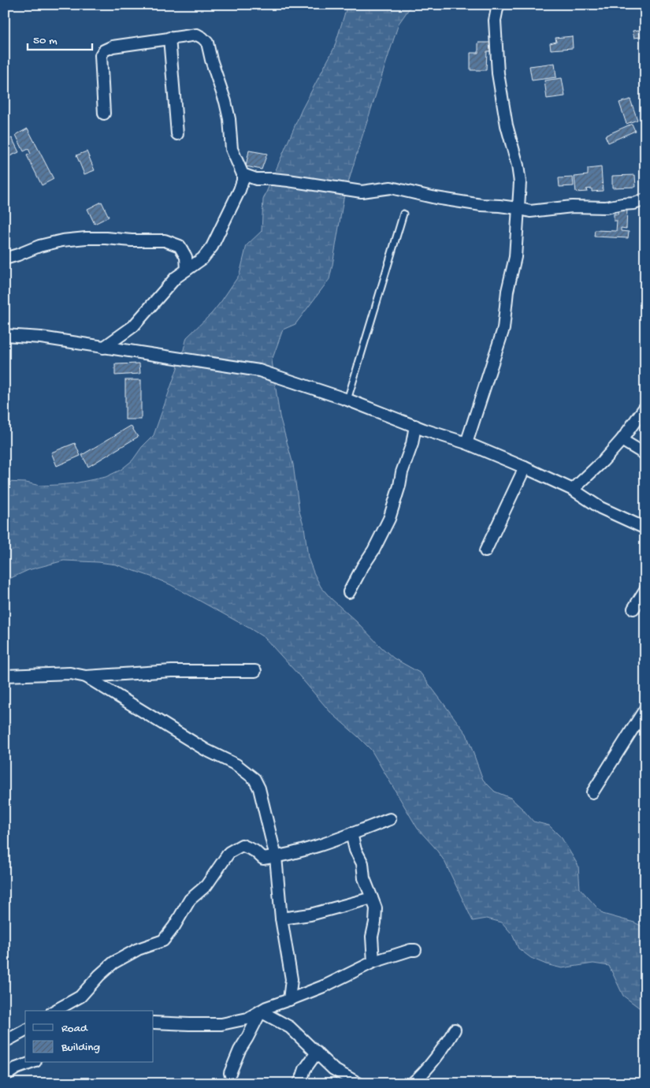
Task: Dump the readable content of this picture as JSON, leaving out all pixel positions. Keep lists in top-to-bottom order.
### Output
{
  "legend": ["Road", "Building"],
  "scale_bar": "50 m"
}
